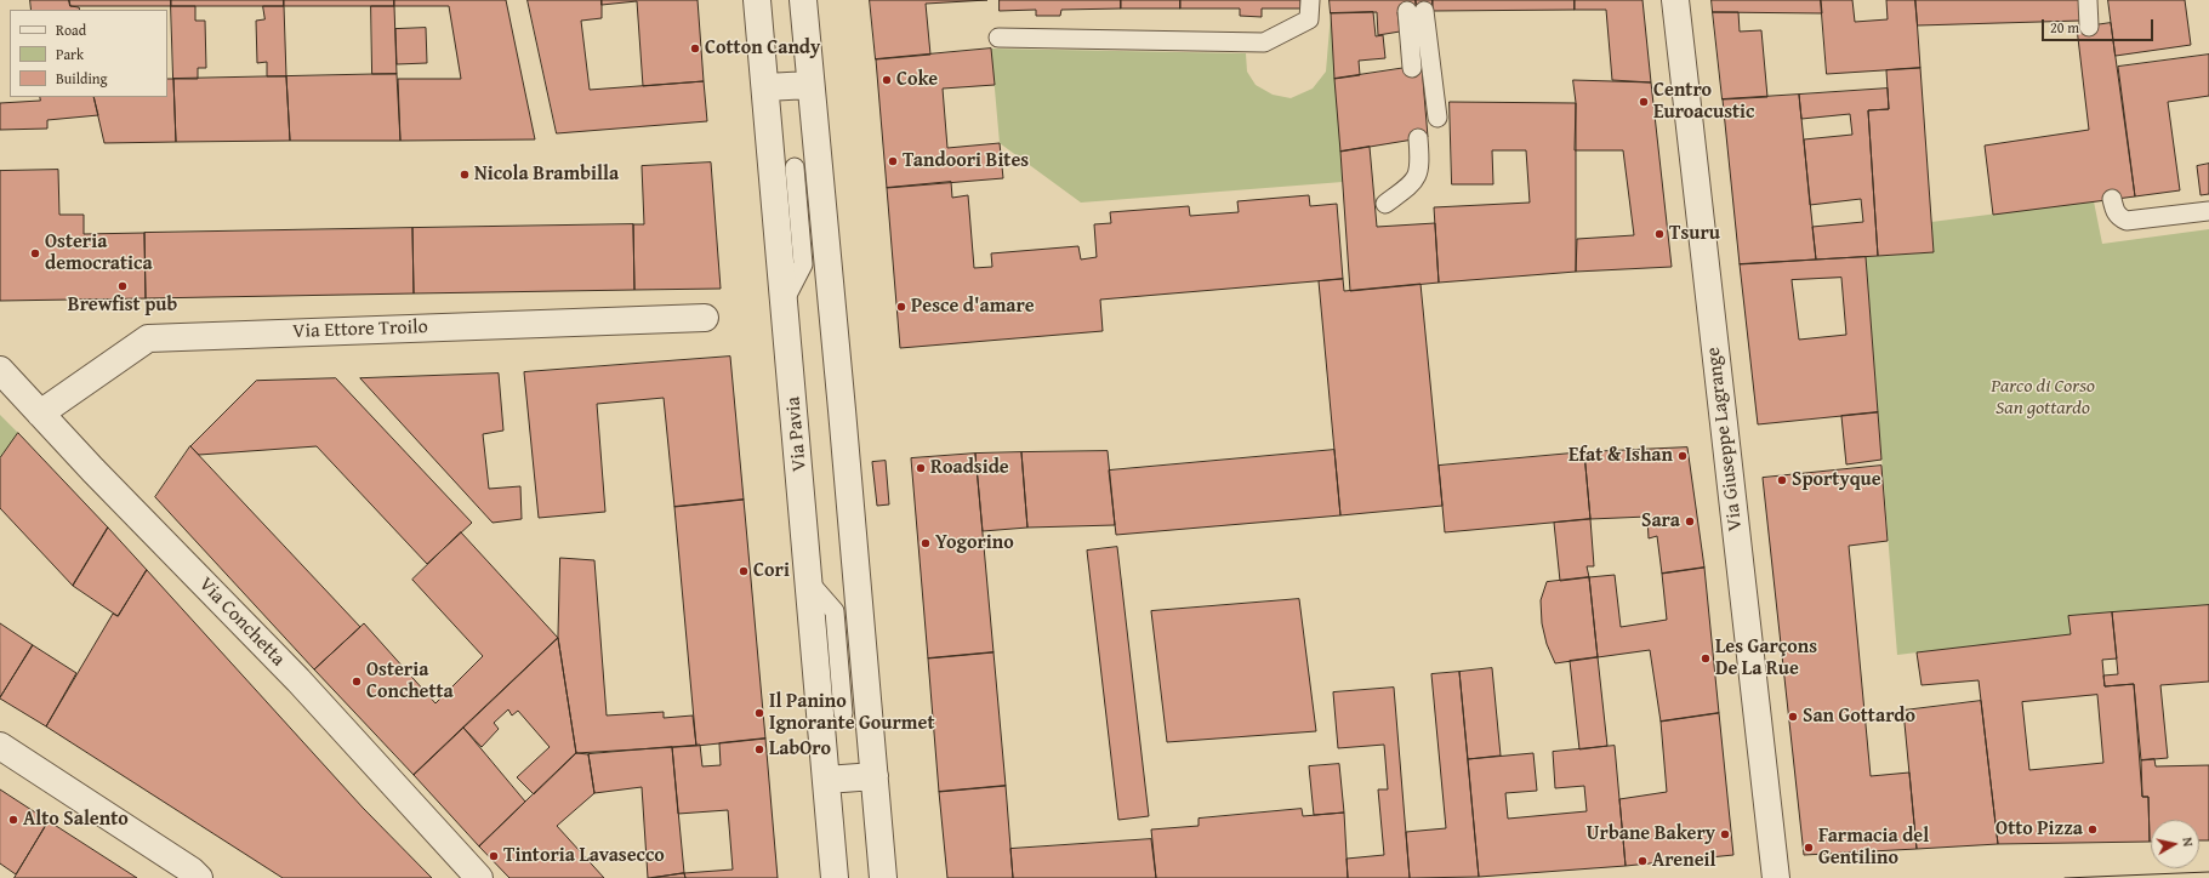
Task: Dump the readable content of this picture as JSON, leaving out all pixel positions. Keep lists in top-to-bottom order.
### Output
{
  "streets": {
    "street": [
      "Via Ettore Troilo",
      "Via Pavia",
      "Via Giuseppe Lagrange",
      "Via Conchetta"
    ]
  },
  "crossings": [
    ["Via Ettore Troilo", "Via Conchetta"]
  ],
  "parks": ["Parco di Corso San gottardo"],
  "places": [
    "Cotton Candy",
    "Coke",
    "Centro Euroacustic",
    "Tandoori Bites",
    "Nicola Brambilla",
    "Tsuru",
    "Osteria democratica",
    "Brewfist pub",
    "Pesce d'amare",
    "Efat & Ishan",
    "Roadside",
    "Sportyque",
    "Sara",
    "Yogorino",
    "Cori",
    "Les Garçons De La Rue",
    "Osteria Conchetta",
    "Il Panino Ignorante Gourmet",
    "San Gottardo",
    "LabOro",
    "Alto Salento",
    "Otto Pizza",
    "Urbane Bakery",
    "Farmacia del Gentilino",
    "Tintoria Lavasecco",
    "Areneil"
  ],
  "legend": ["Road", "Park", "Building"],
  "scale_bar": "20 m",
  "north": "right"
}
